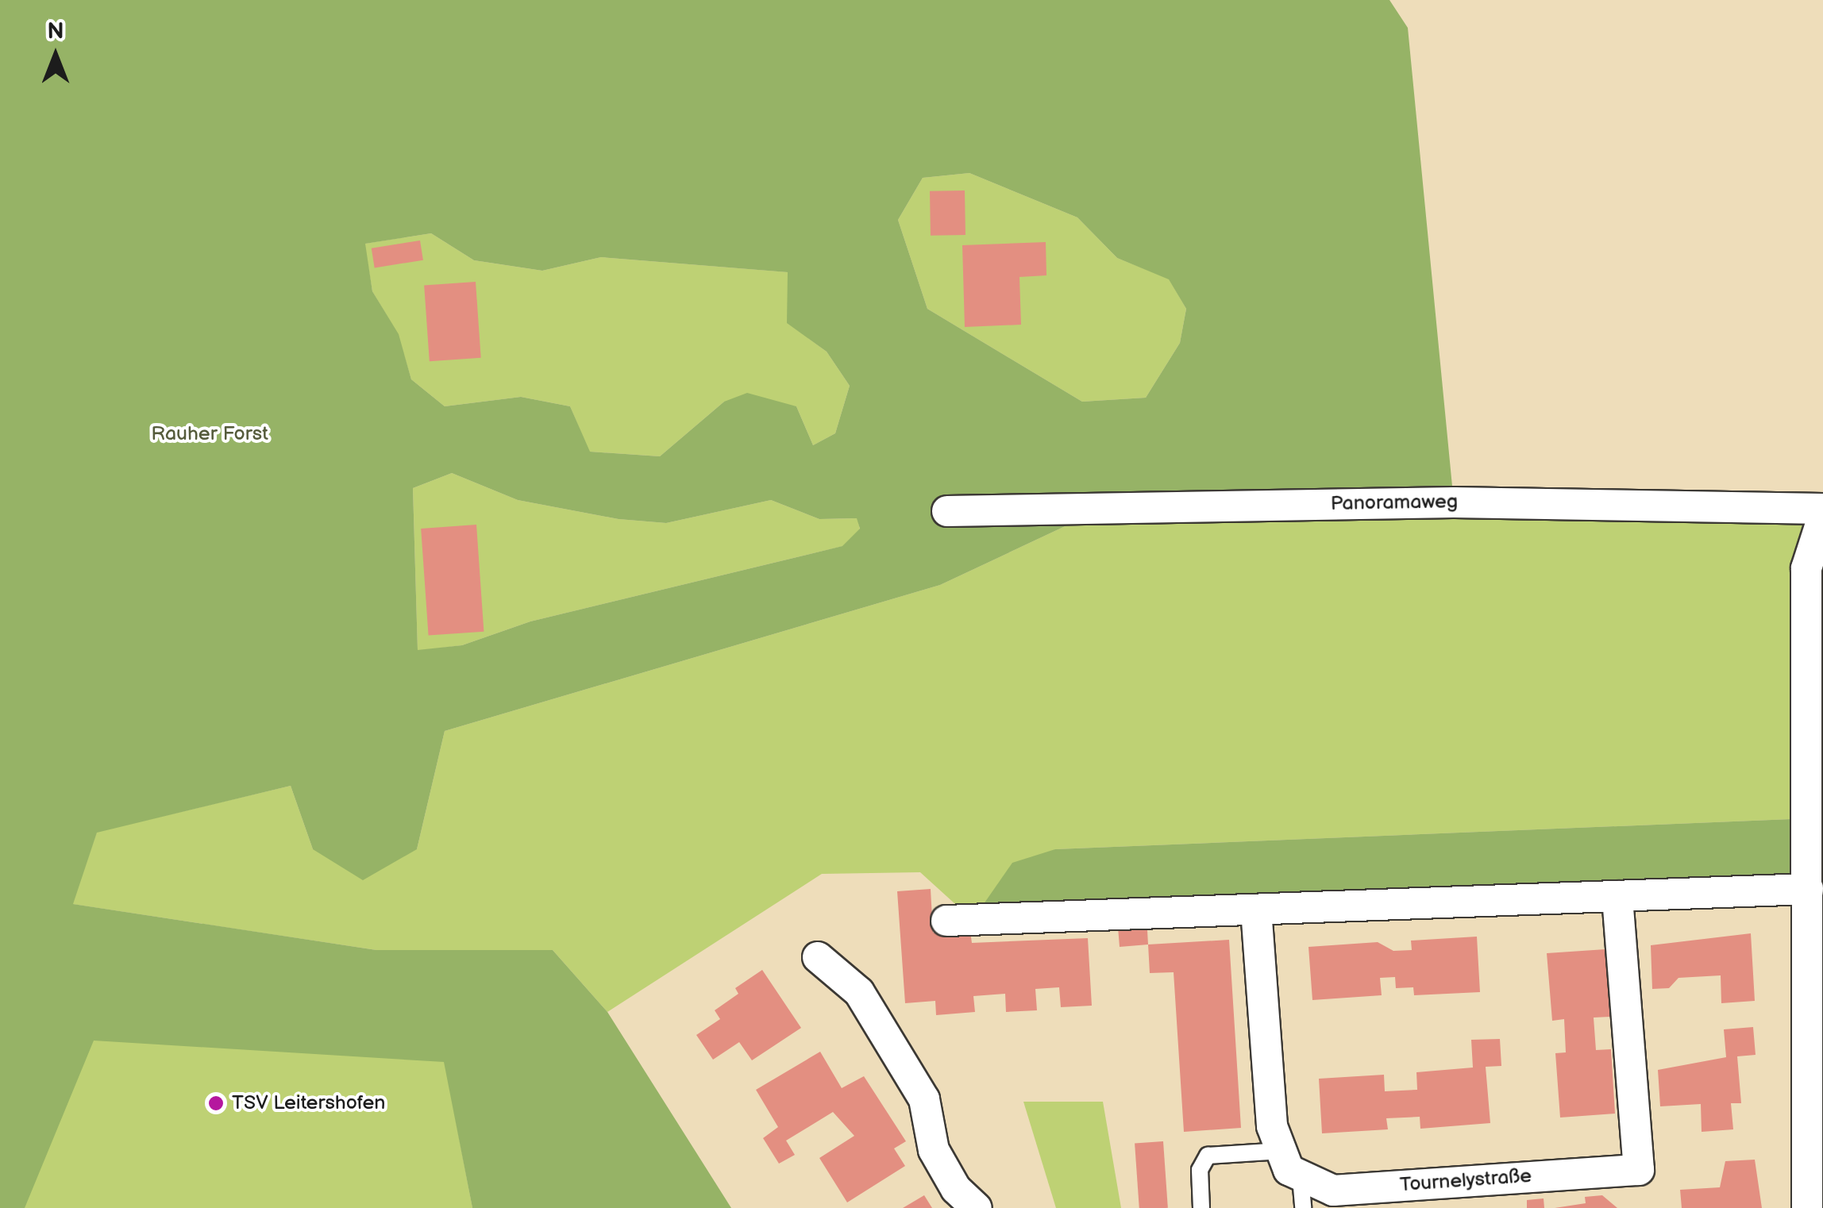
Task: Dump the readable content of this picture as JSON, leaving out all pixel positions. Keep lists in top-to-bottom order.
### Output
{
  "streets": {
    "street": ["Panoramaweg", "Tournelystraße"]
  },
  "parks": ["Rauher Forst"],
  "places": ["TSV Leitershofen"],
  "north": "top"
}
